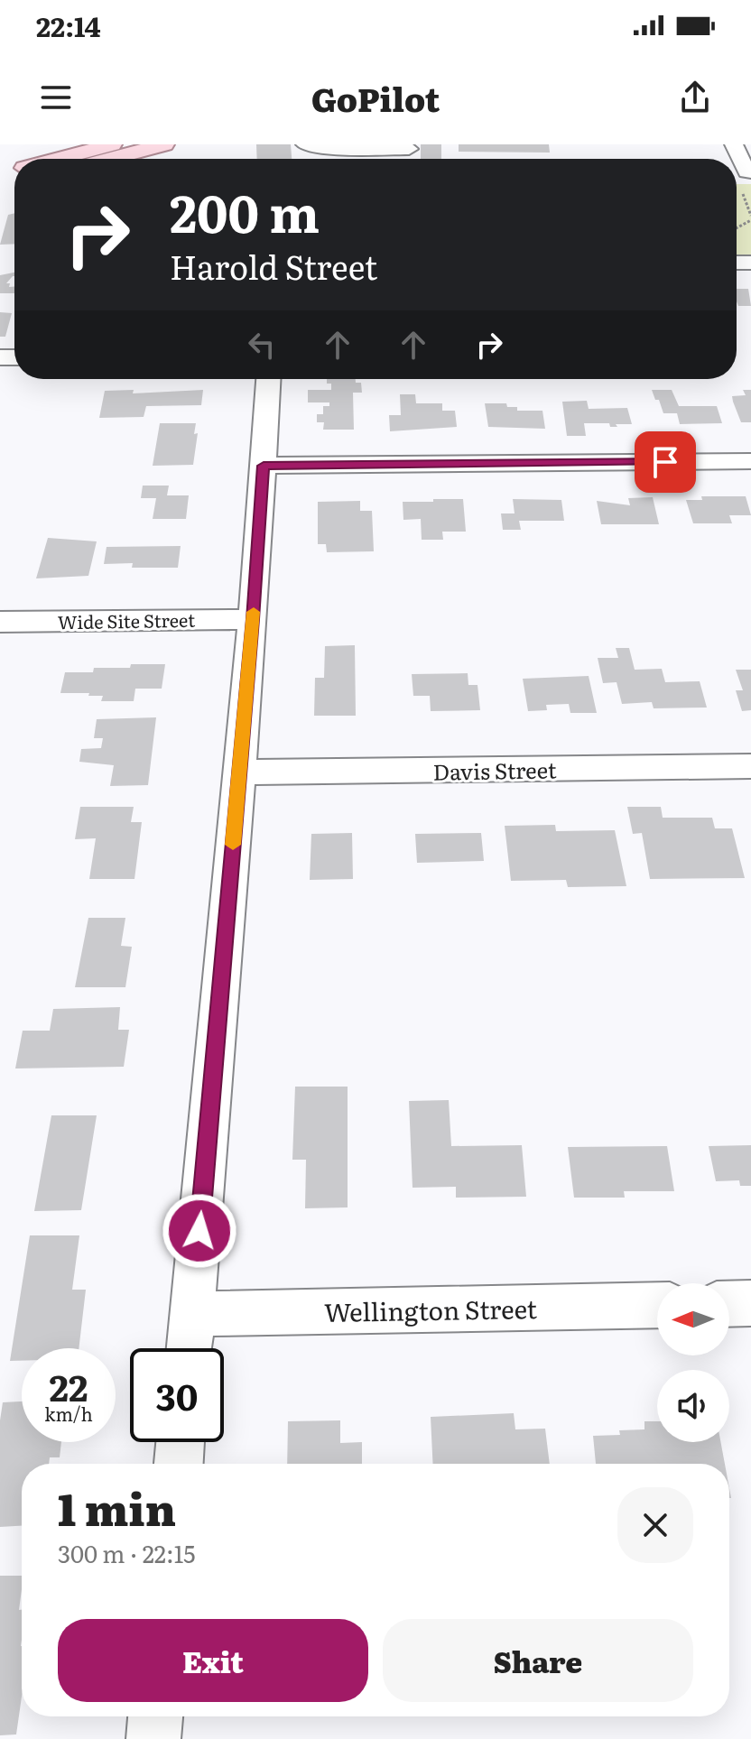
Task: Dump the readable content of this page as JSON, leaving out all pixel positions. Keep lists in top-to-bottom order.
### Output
{
  "streets": {
    "street": ["Wide Site Street", "Davis Street", "Wellington Street"]
  },
  "north": "left",
  "page": {
    "status": "22:14",
    "header": "GoPilot",
    "turn": ["200 m", "Harold Street"],
    "speed": "22 km/h",
    "limit": "30",
    "heading": ["1 min", "300 m · 22:15"],
    "buttons": ["Exit", "Share"]
  }
}
